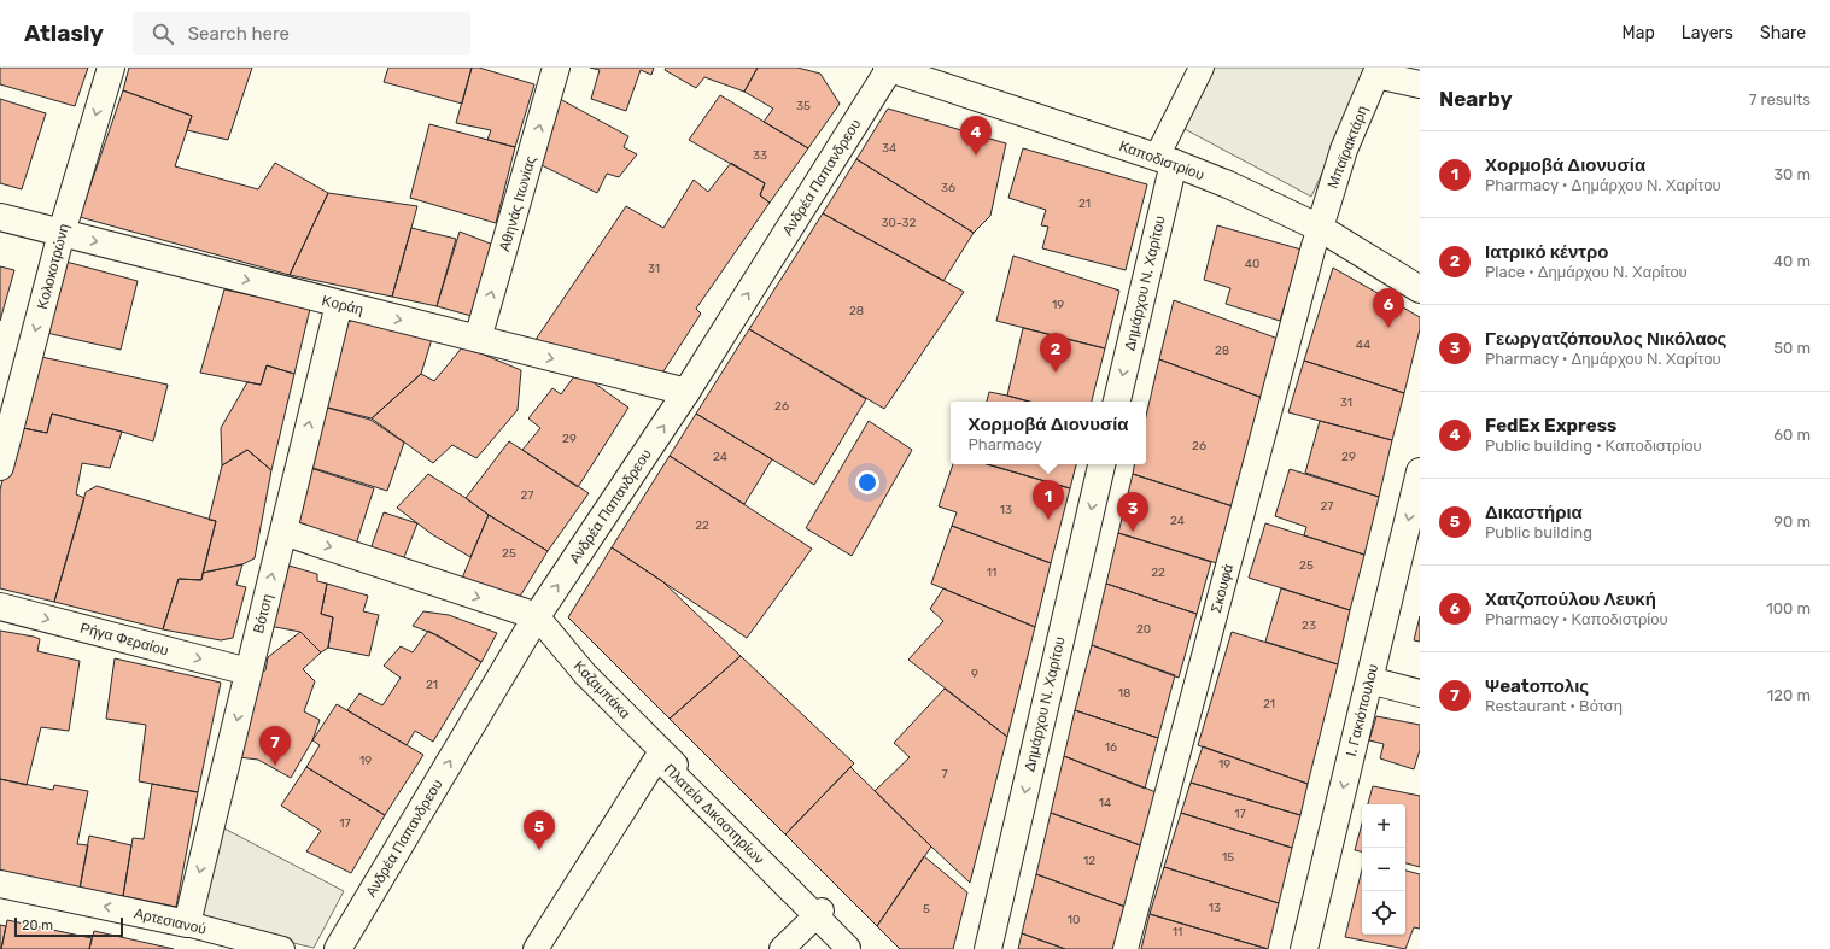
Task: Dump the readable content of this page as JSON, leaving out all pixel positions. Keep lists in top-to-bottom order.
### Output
{
  "streets": {
    "street": [
      "Μπαϊρακτάρη",
      "Καποδιστρίου",
      "Ανδρέα Παπανδρεου",
      "Αθηνάς Ιτωνίας",
      "Κολοκοτρώνη",
      "Δημάρχου Ν. Χαρίτου",
      "Κοράη",
      "Σκουφά",
      "Βότση",
      "Ρήγα Φεραίου",
      "Καζαμπάκα",
      "Ι. Γακιόπουλου",
      "Πλατεία Δικαστηρίων",
      "Αρτεσιανού"
    ]
  },
  "crossings": [
    ["Μπαϊρακτάρη", "Καποδιστρίου"],
    ["Μπαϊρακτάρη", "Σκουφά"],
    ["Καποδιστρίου", "Ανδρέα Παπανδρεου"],
    ["Καποδιστρίου", "Δημάρχου Ν. Χαρίτου"],
    ["Καποδιστρίου", "Σκουφά"],
    ["Ανδρέα Παπανδρεου", "Κοράη"],
    ["Ανδρέα Παπανδρεου", "Καζαμπάκα"],
    ["Αθηνάς Ιτωνίας", "Κοράη"],
    ["Κολοκοτρώνη", "Κοράη"],
    ["Κοράη", "Βότση"],
    ["Βότση", "Ρήγα Φεραίου"],
    ["Βότση", "Αρτεσιανού"],
    ["Καζαμπάκα", "Πλατεία Δικαστηρίων"]
  ],
  "one_way": [
    "Ανδρέα Παπανδρεου",
    "Αθηνάς Ιτωνίας",
    "Κολοκοτρώνη",
    "Δημάρχου Ν. Χαρίτου",
    "Κοράη",
    "Ρήγα Φεραίου",
    "Ι. Γακιόπουλου",
    "Αρτεσιανού"
  ],
  "house_numbers": [
    "35",
    "34",
    "33",
    "36",
    "21",
    "30-32",
    "40",
    "31",
    "19",
    "28",
    "44",
    "28",
    "31",
    "26",
    "29",
    "26",
    "24",
    "29",
    "27",
    "27",
    "13",
    "24",
    "22",
    "25",
    "25",
    "11",
    "22",
    "23",
    "20",
    "9",
    "21",
    "18",
    "21",
    "16",
    "19",
    "19",
    "7",
    "14",
    "17",
    "17",
    "15",
    "12",
    "13",
    "5",
    "10",
    "11"
  ],
  "scale_bar": "20 m",
  "page": {
    "header": "Atlasly",
    "search": "Search here",
    "nav": ["Map", "Layers", "Share"],
    "heading": ["Nearby", "7 results"],
    "pins": [
      "4",
      "6",
      "2",
      "1",
      "3",
      "7",
      "5"
    ],
    "list": [
      {
        "mark": "1",
        "name": "Χορμοβά Διονυσία",
        "note": "Pharmacy · Δημάρχου Ν. Χαρίτου",
        "value": "30 m"
      },
      {
        "mark": "2",
        "name": "Ιατρικό κέντρο",
        "note": "Place · Δημάρχου Ν. Χαρίτου",
        "value": "40 m"
      },
      {
        "mark": "3",
        "name": "Γεωργατζόπουλος Νικόλαος",
        "note": "Pharmacy · Δημάρχου Ν. Χαρίτου",
        "value": "50 m"
      },
      {
        "mark": "4",
        "name": "FedEx Express",
        "note": "Public building · Καποδιστρίου",
        "value": "60 m"
      },
      {
        "mark": "5",
        "name": "Δικαστήρια",
        "note": "Public building",
        "value": "90 m"
      },
      {
        "mark": "6",
        "name": "Χατζοπούλου Λευκή",
        "note": "Pharmacy · Καποδιστρίου",
        "value": "100 m"
      },
      {
        "mark": "7",
        "name": "Ψeatοπολις",
        "note": "Restaurant · Βότση",
        "value": "120 m"
      }
    ],
    "popup": ["Χορμοβά Διονυσία", "Pharmacy"],
    "map_buttons": ["+", "−"],
    "scale": "20 m"
  }
}
